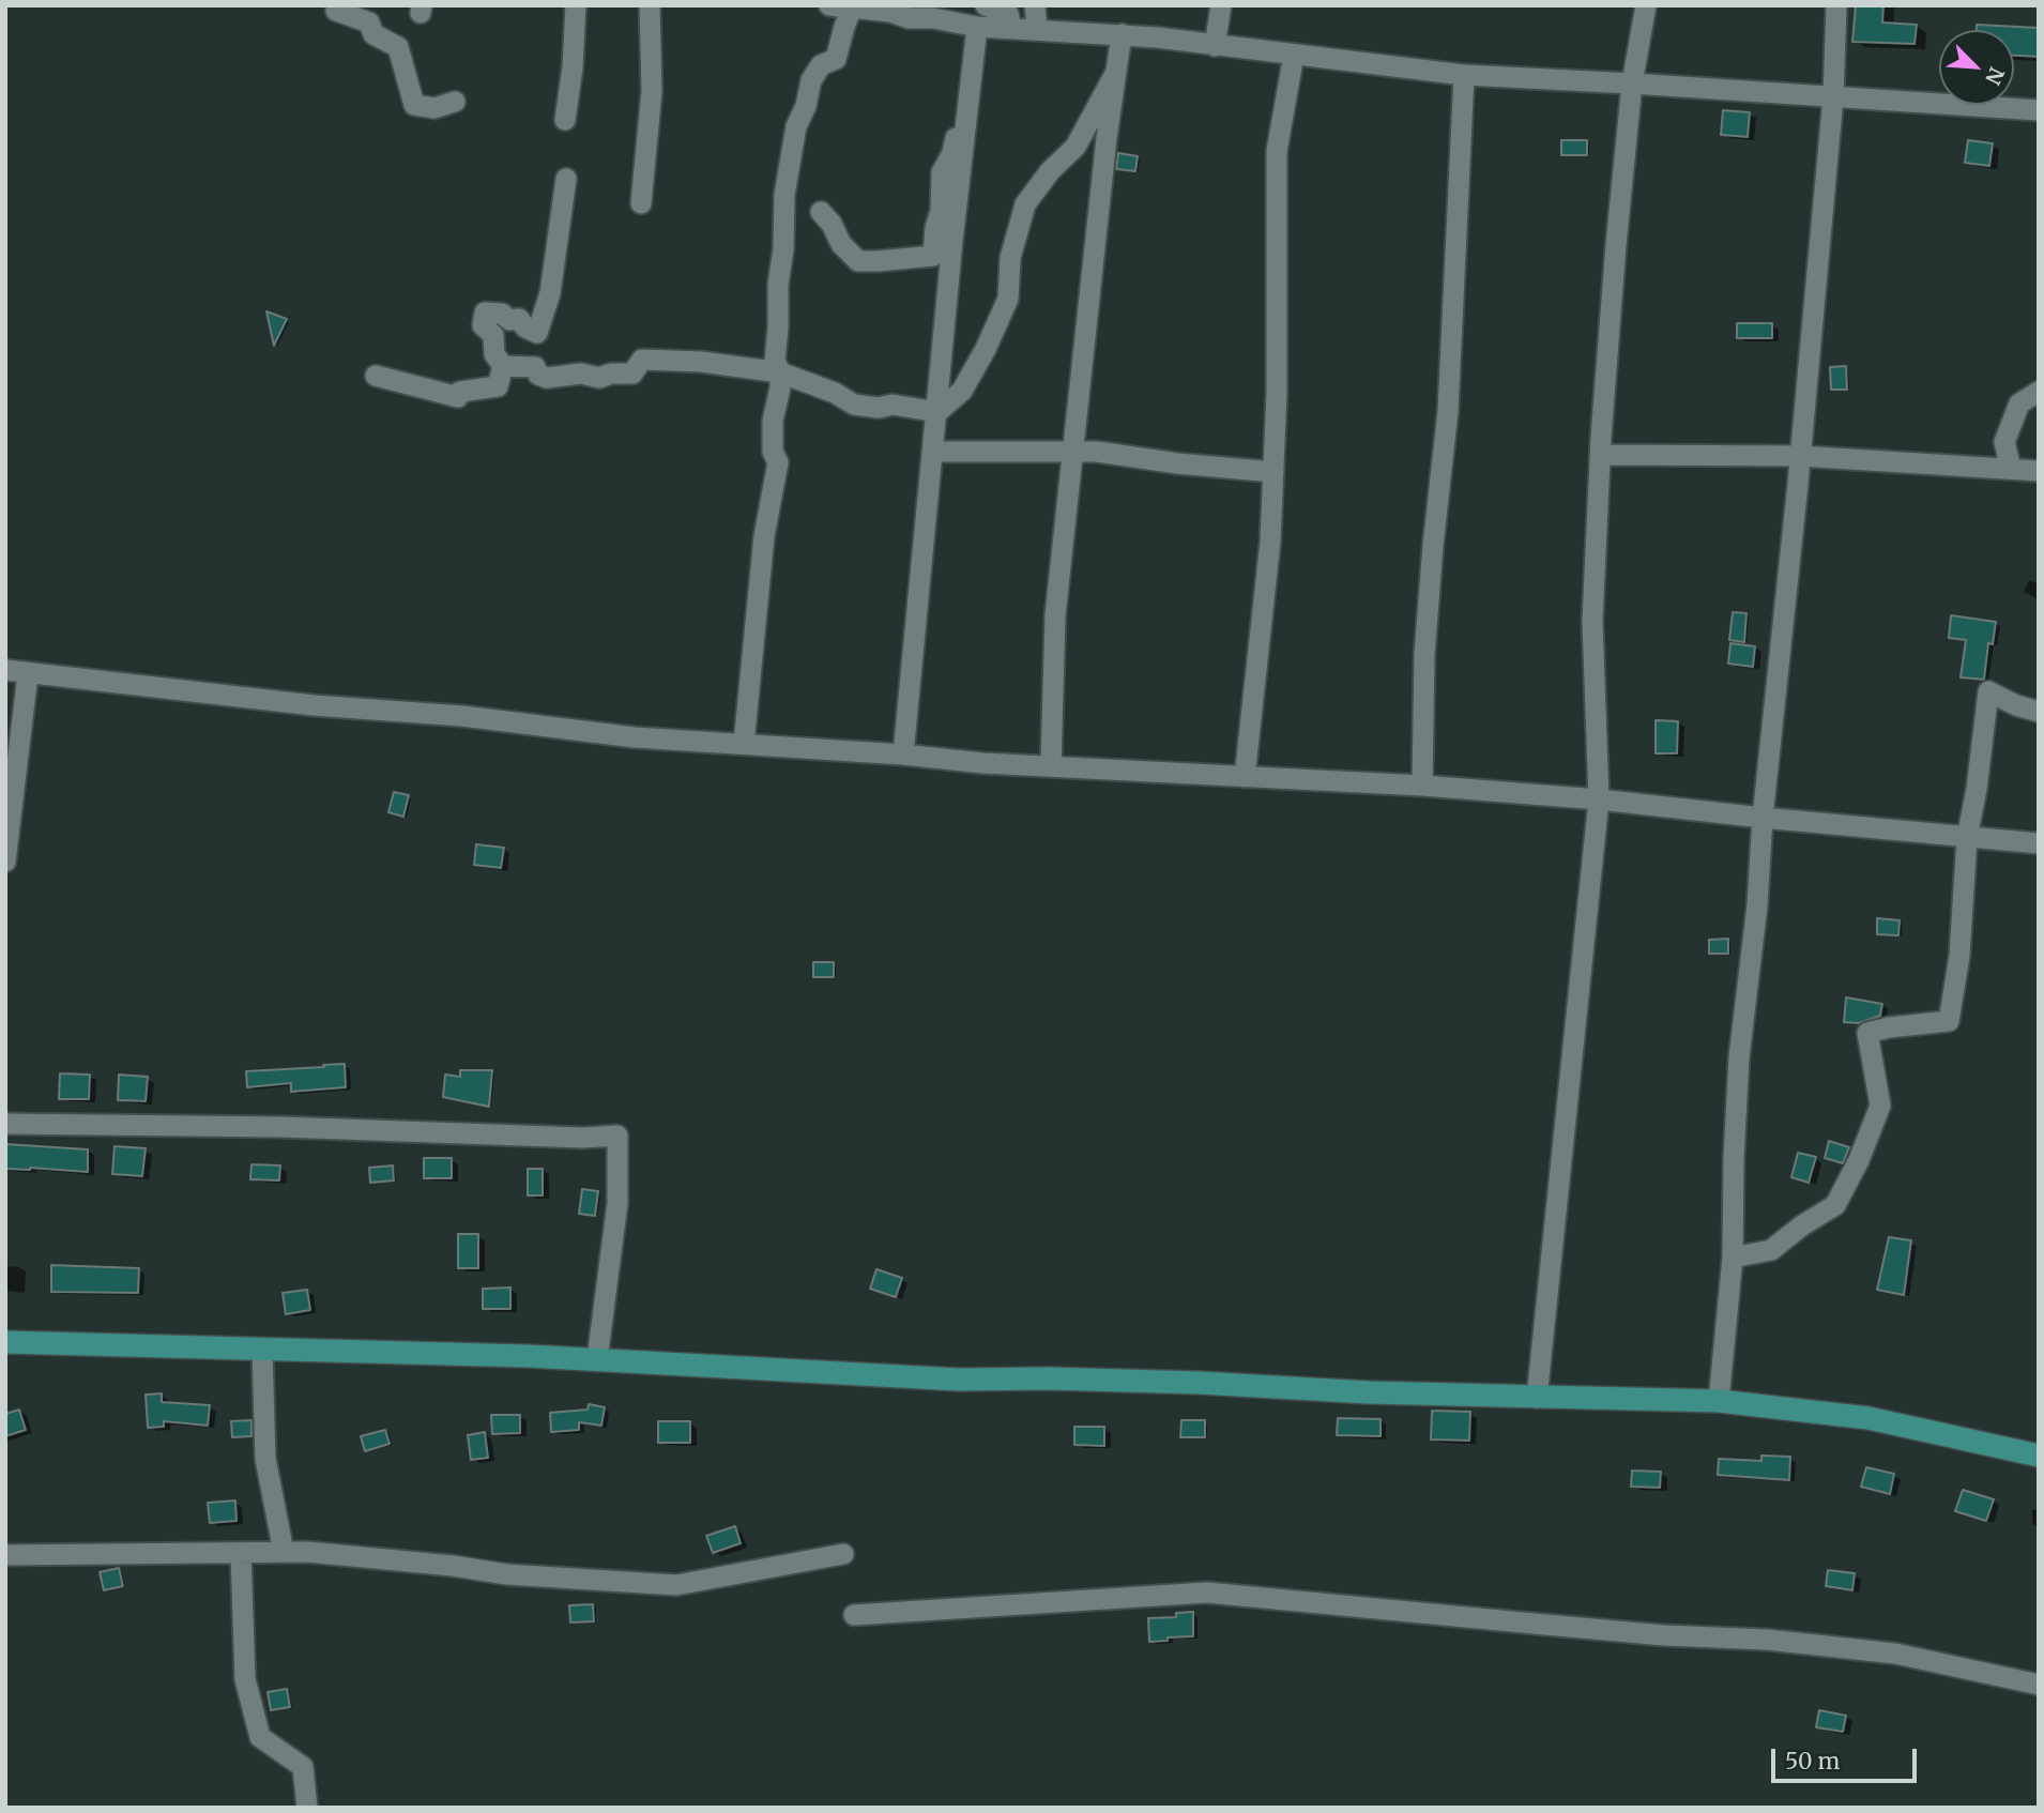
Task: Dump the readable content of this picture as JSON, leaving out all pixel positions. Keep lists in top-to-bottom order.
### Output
{
  "scale_bar": "50 m",
  "north": "bottom right"
}
